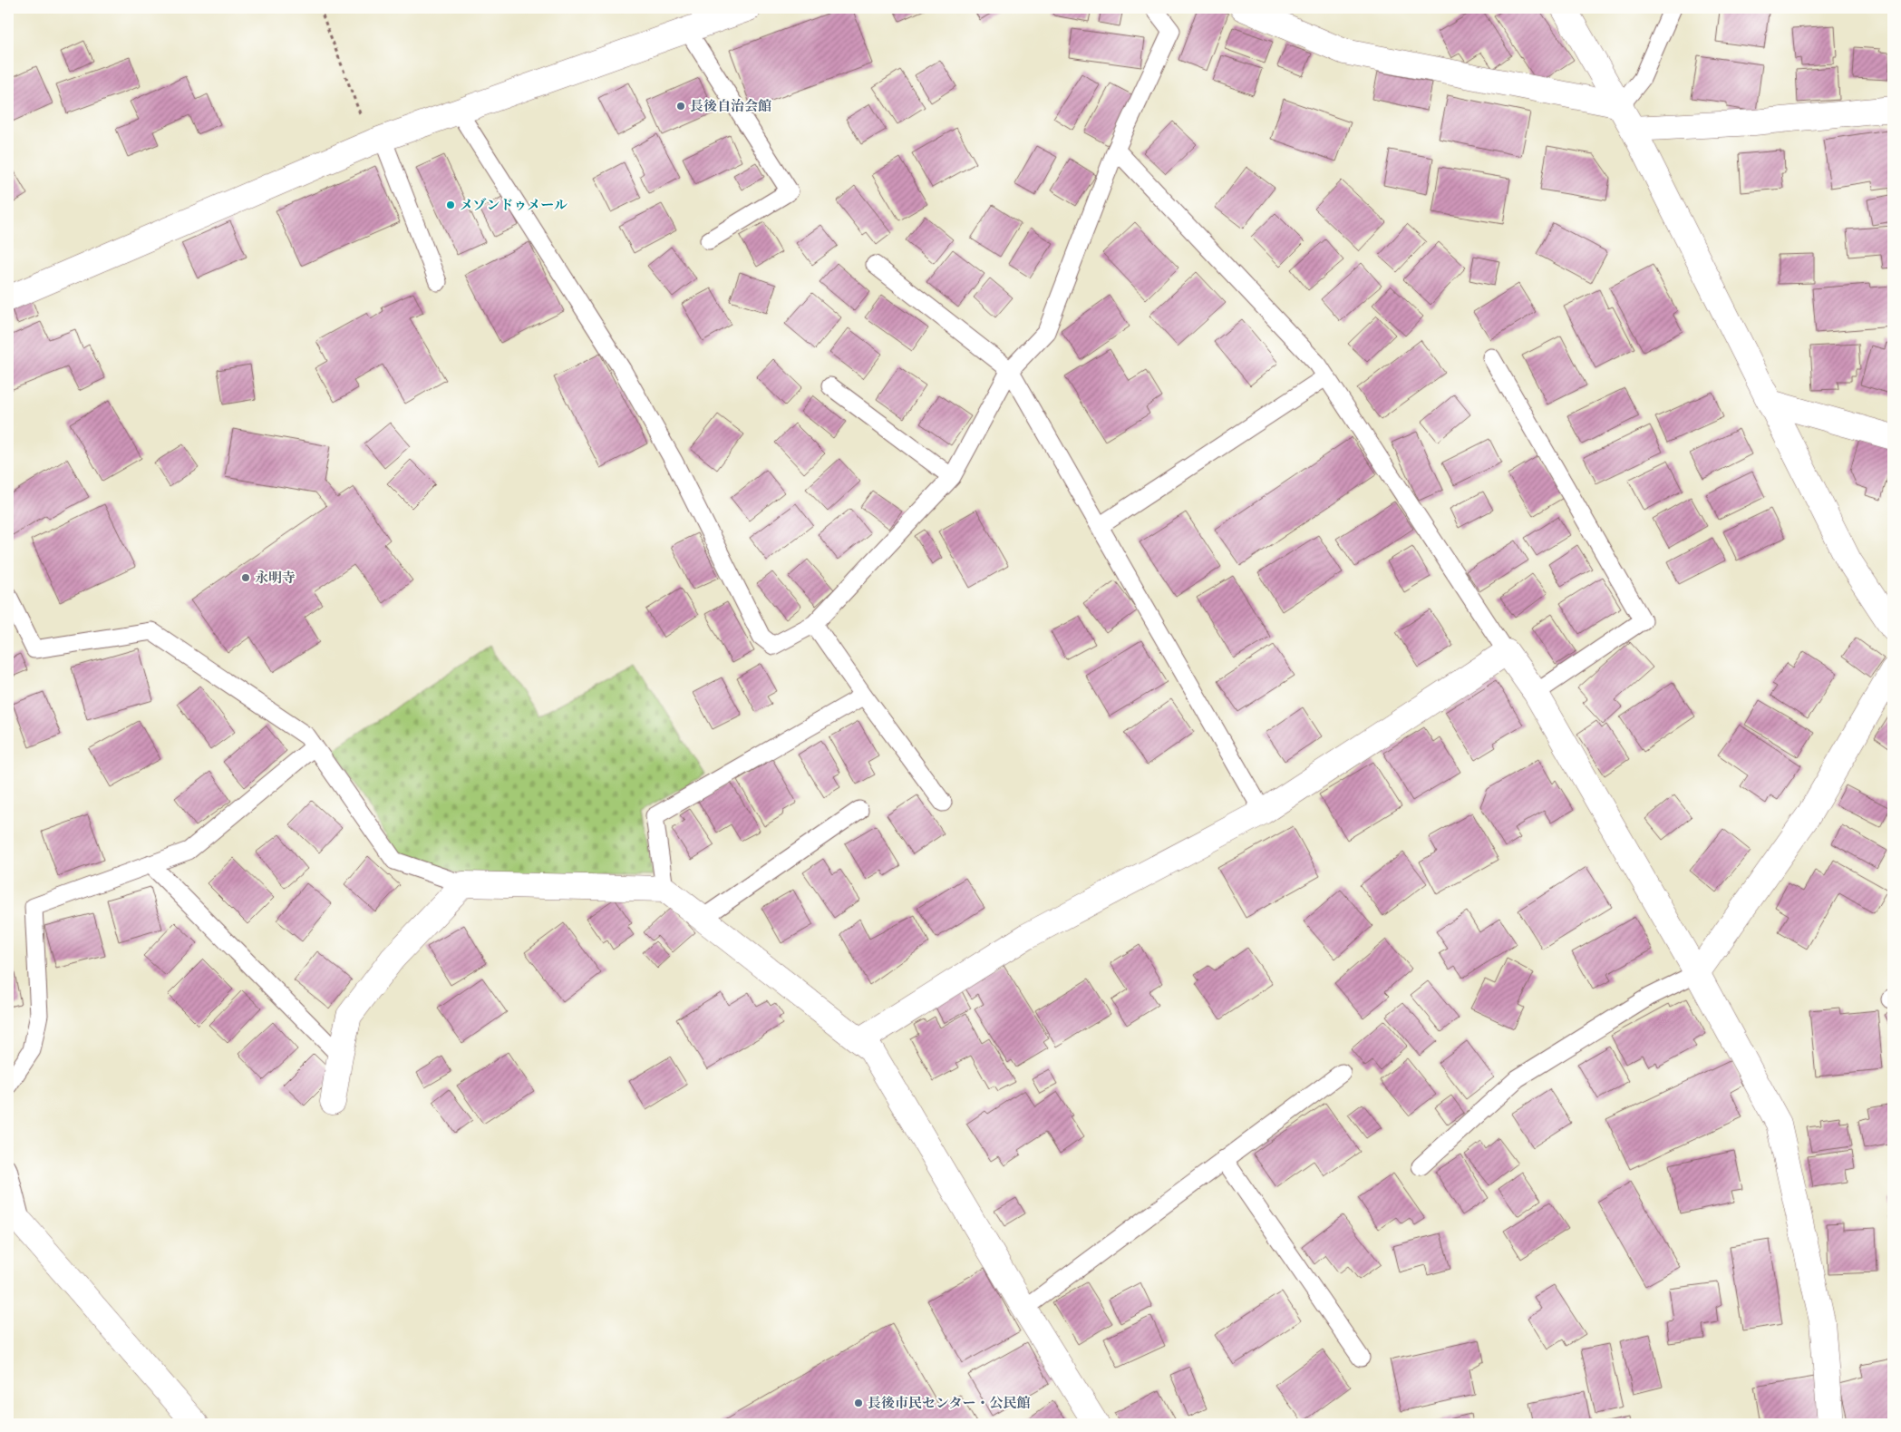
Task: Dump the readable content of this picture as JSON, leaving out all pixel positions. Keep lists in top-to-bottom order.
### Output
{
  "places": [
    "長後自治会館",
    "メゾンドゥメール",
    "永明寺",
    "長後市民センター・公民館"
  ]
}
